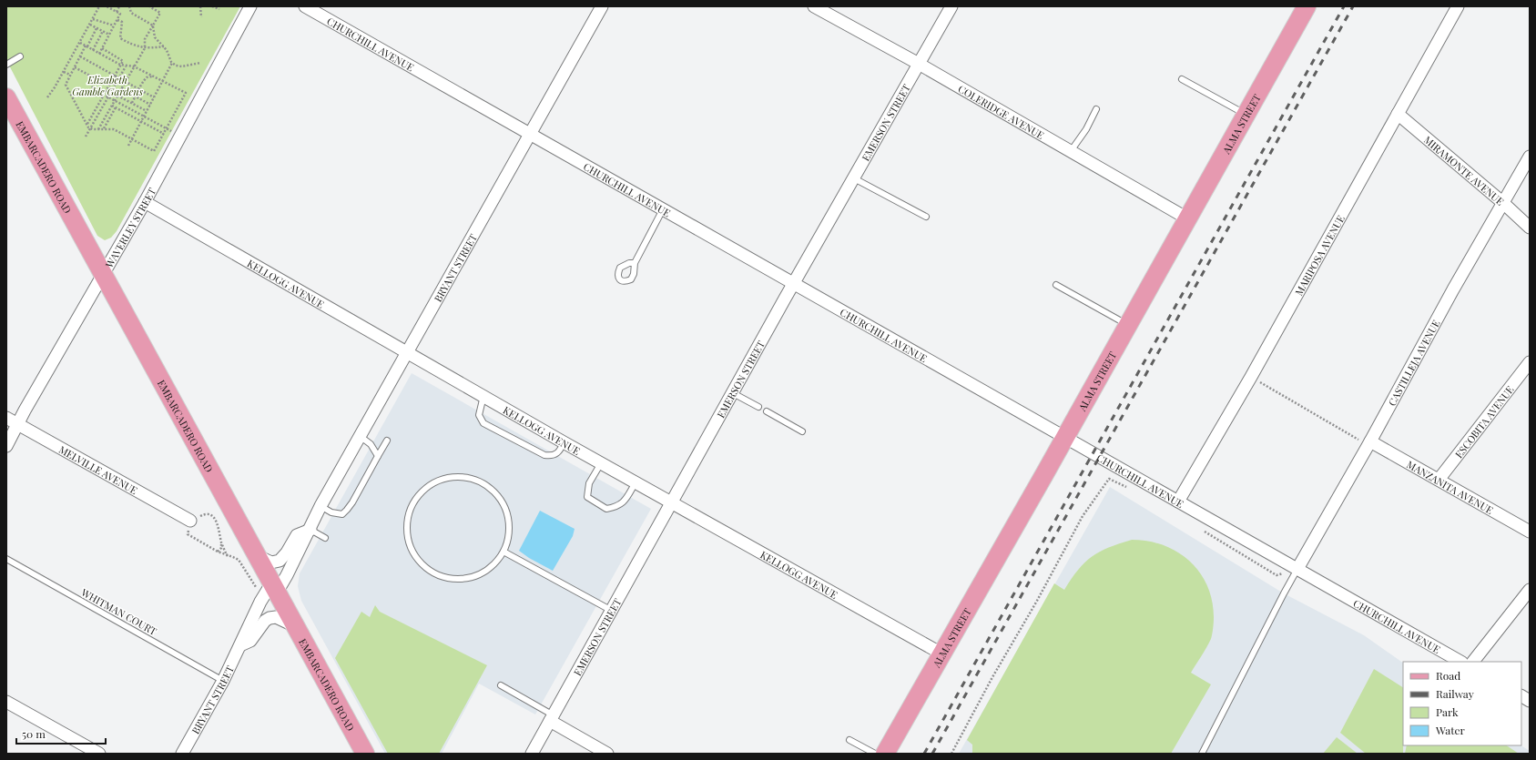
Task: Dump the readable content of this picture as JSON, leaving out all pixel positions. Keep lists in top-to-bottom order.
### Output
{
  "streets": {
    "main road": ["ALMA STREET", "EMBARCADERO ROAD"],
    "street": [
      "CHURCHILL AVENUE",
      "COLERIDGE AVENUE",
      "EMERSON STREET",
      "MIRAMONTE AVENUE",
      "WAVERLEY STREET",
      "MARIPOSA AVENUE",
      "BRYANT STREET",
      "KELLOGG AVENUE",
      "CASTILLEJA AVENUE",
      "ESCOBITA AVENUE",
      "MELVILLE AVENUE",
      "MANZANITA AVENUE"
    ],
    "lane": ["WHITMAN COURT"]
  },
  "crossings": [
    ["CHURCHILL AVENUE", "EMERSON STREET"],
    ["CHURCHILL AVENUE", "ALMA STREET"],
    ["CHURCHILL AVENUE", "MARIPOSA AVENUE"],
    ["CHURCHILL AVENUE", "BRYANT STREET"],
    ["CHURCHILL AVENUE", "CASTILLEJA AVENUE"],
    ["COLERIDGE AVENUE", "EMERSON STREET"],
    ["COLERIDGE AVENUE", "ALMA STREET"],
    ["EMERSON STREET", "KELLOGG AVENUE"],
    ["ALMA STREET", "KELLOGG AVENUE"],
    ["EMBARCADERO ROAD", "WAVERLEY STREET"],
    ["EMBARCADERO ROAD", "BRYANT STREET"],
    ["MIRAMONTE AVENUE", "MARIPOSA AVENUE"],
    ["MIRAMONTE AVENUE", "CASTILLEJA AVENUE"],
    ["WAVERLEY STREET", "KELLOGG AVENUE"],
    ["WAVERLEY STREET", "MELVILLE AVENUE"],
    ["BRYANT STREET", "KELLOGG AVENUE"],
    ["BRYANT STREET", "WHITMAN COURT"],
    ["CASTILLEJA AVENUE", "MANZANITA AVENUE"],
    ["ESCOBITA AVENUE", "MANZANITA AVENUE"]
  ],
  "parks": ["Elizabeth Gamble Gardens"],
  "legend": [
    "Road",
    "Railway",
    "Park",
    "Water"
  ],
  "scale_bar": "50 m"
}
